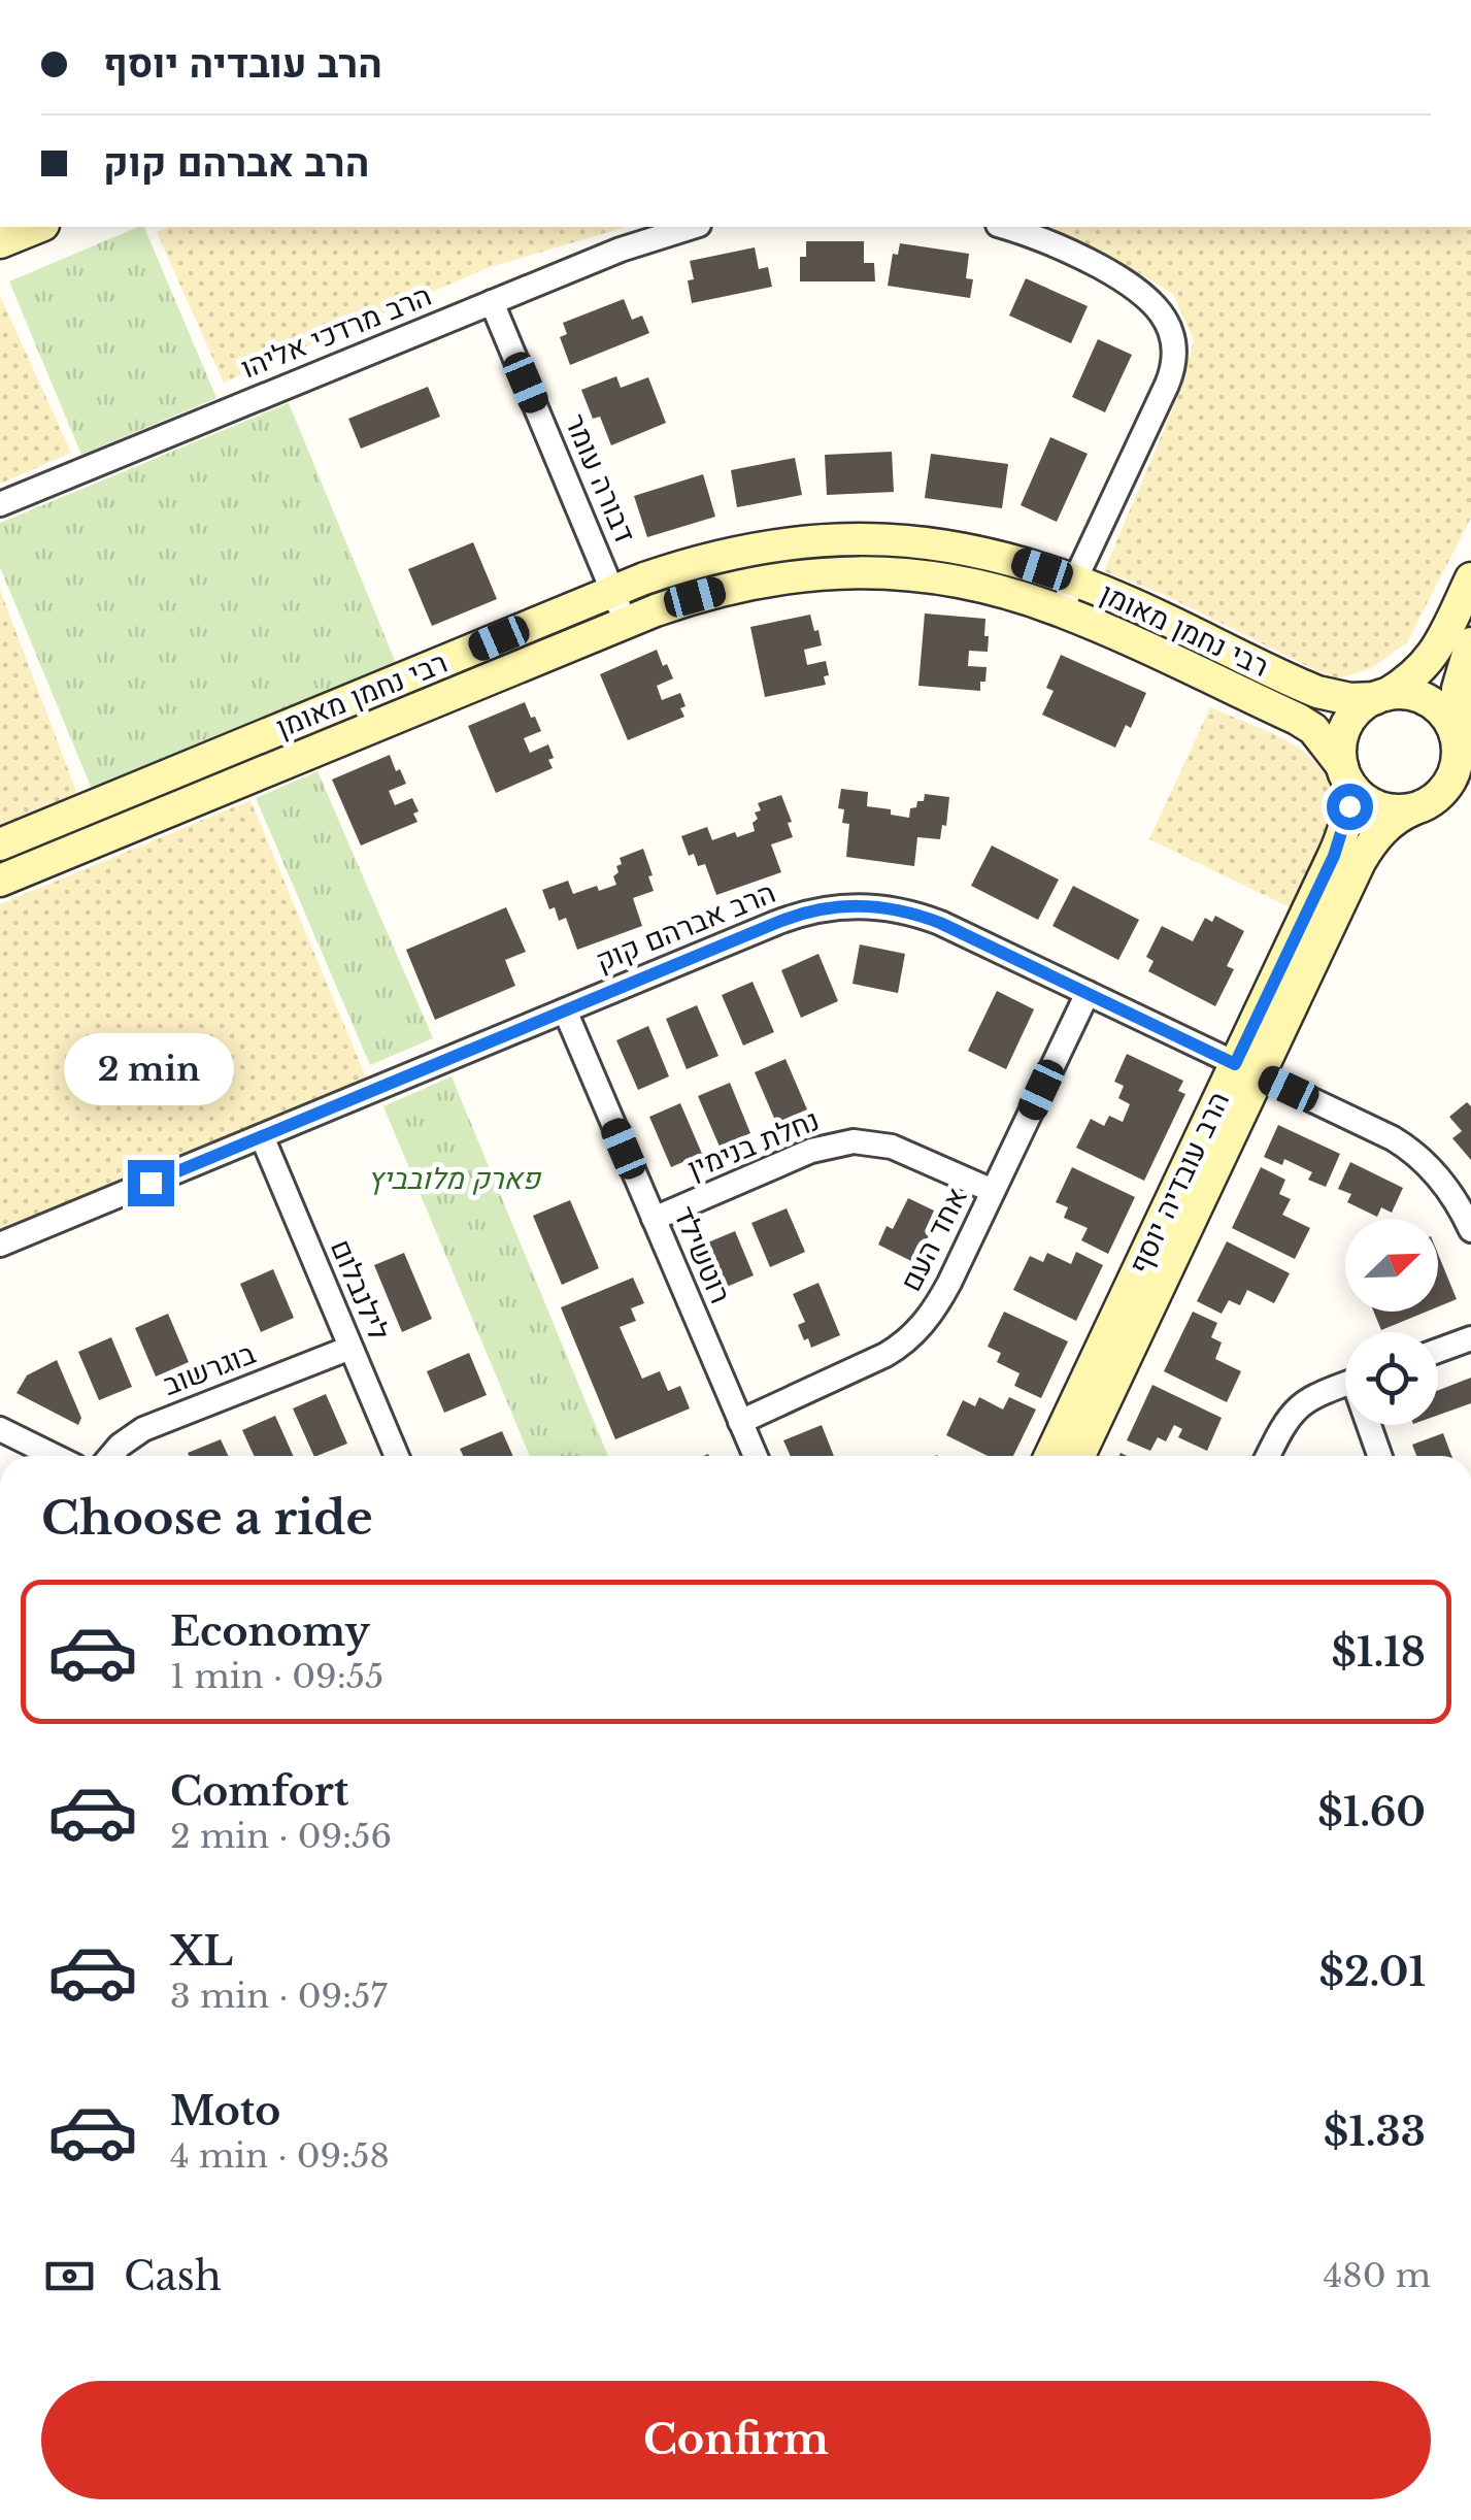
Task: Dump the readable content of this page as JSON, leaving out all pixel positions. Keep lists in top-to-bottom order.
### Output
{
  "streets": {
    "street": [
      "הרב מרדכי אליהו",
      "דבורה עומר",
      "רבי נחמן מאומן",
      "הרב אברהם קוק",
      "נחלת בנימין",
      "הרב עובדיה יוסף",
      "אחד העם",
      "רוטשילד",
      "לילנבלום",
      "בוגרשוב"
    ]
  },
  "crossings": [
    ["הרב מרדכי אליהו", "דבורה עומר"],
    ["דבורה עומר", "רבי נחמן מאומן"],
    ["רבי נחמן מאומן", "הרב עובדיה יוסף"],
    ["הרב אברהם קוק", "הרב עובדיה יוסף"],
    ["הרב אברהם קוק", "אחד העם"],
    ["הרב אברהם קוק", "רוטשילד"],
    ["הרב אברהם קוק", "לילנבלום"],
    ["נחלת בנימין", "אחד העם"],
    ["נחלת בנימין", "רוטשילד"],
    ["אחד העם", "רוטשילד"],
    ["לילנבלום", "בוגרשוב"]
  ],
  "parks": ["פארק מלובביץ"],
  "north": "top right",
  "page": {
    "banner": ["הרב עובדיה יוסף", "הרב אברהם קוק"],
    "bubble": "2 min",
    "heading": "Choose a ride",
    "list": [
      {
        "name": "Economy",
        "note": "1 min · 09:55",
        "value": "$1.18"
      },
      {
        "name": "Comfort",
        "note": "2 min · 09:56",
        "value": "$1.60"
      },
      {
        "name": "XL",
        "note": "3 min · 09:57",
        "value": "$2.01"
      },
      {
        "name": "Moto",
        "note": "4 min · 09:58",
        "value": "$1.33"
      }
    ],
    "pay": ["Cash", "480 m"],
    "buttons": "Confirm"
  }
}
